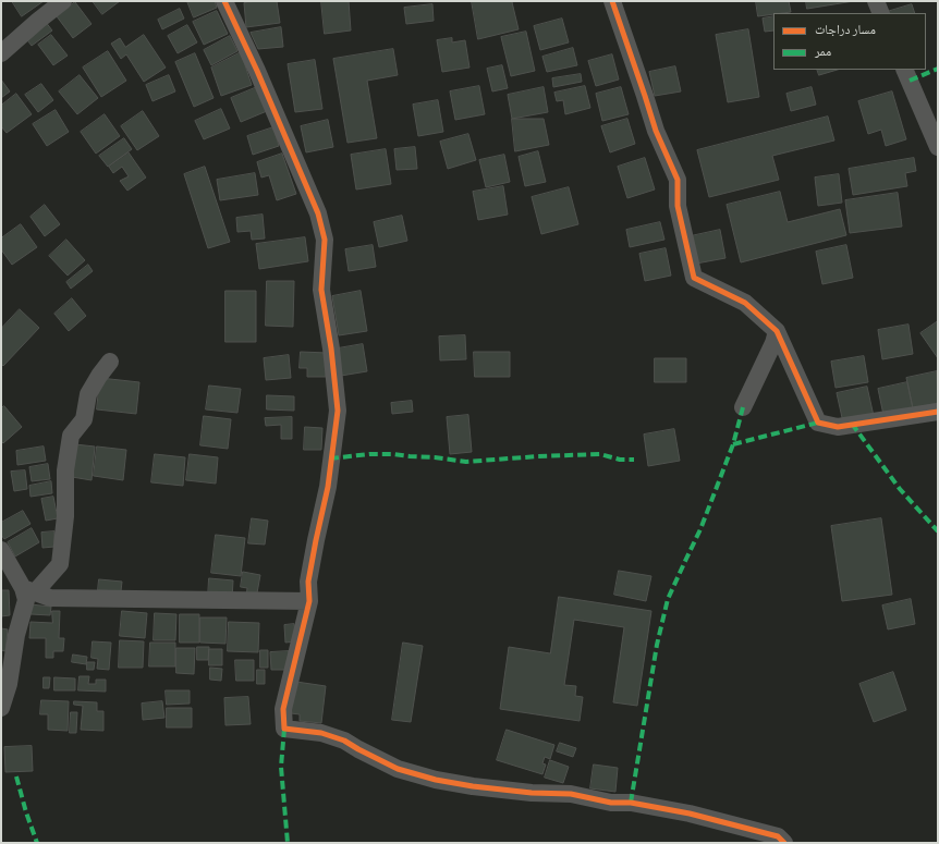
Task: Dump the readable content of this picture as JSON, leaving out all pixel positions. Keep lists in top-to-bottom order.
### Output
{
  "legend": ["مسار دراجات", "ممر"]
}
